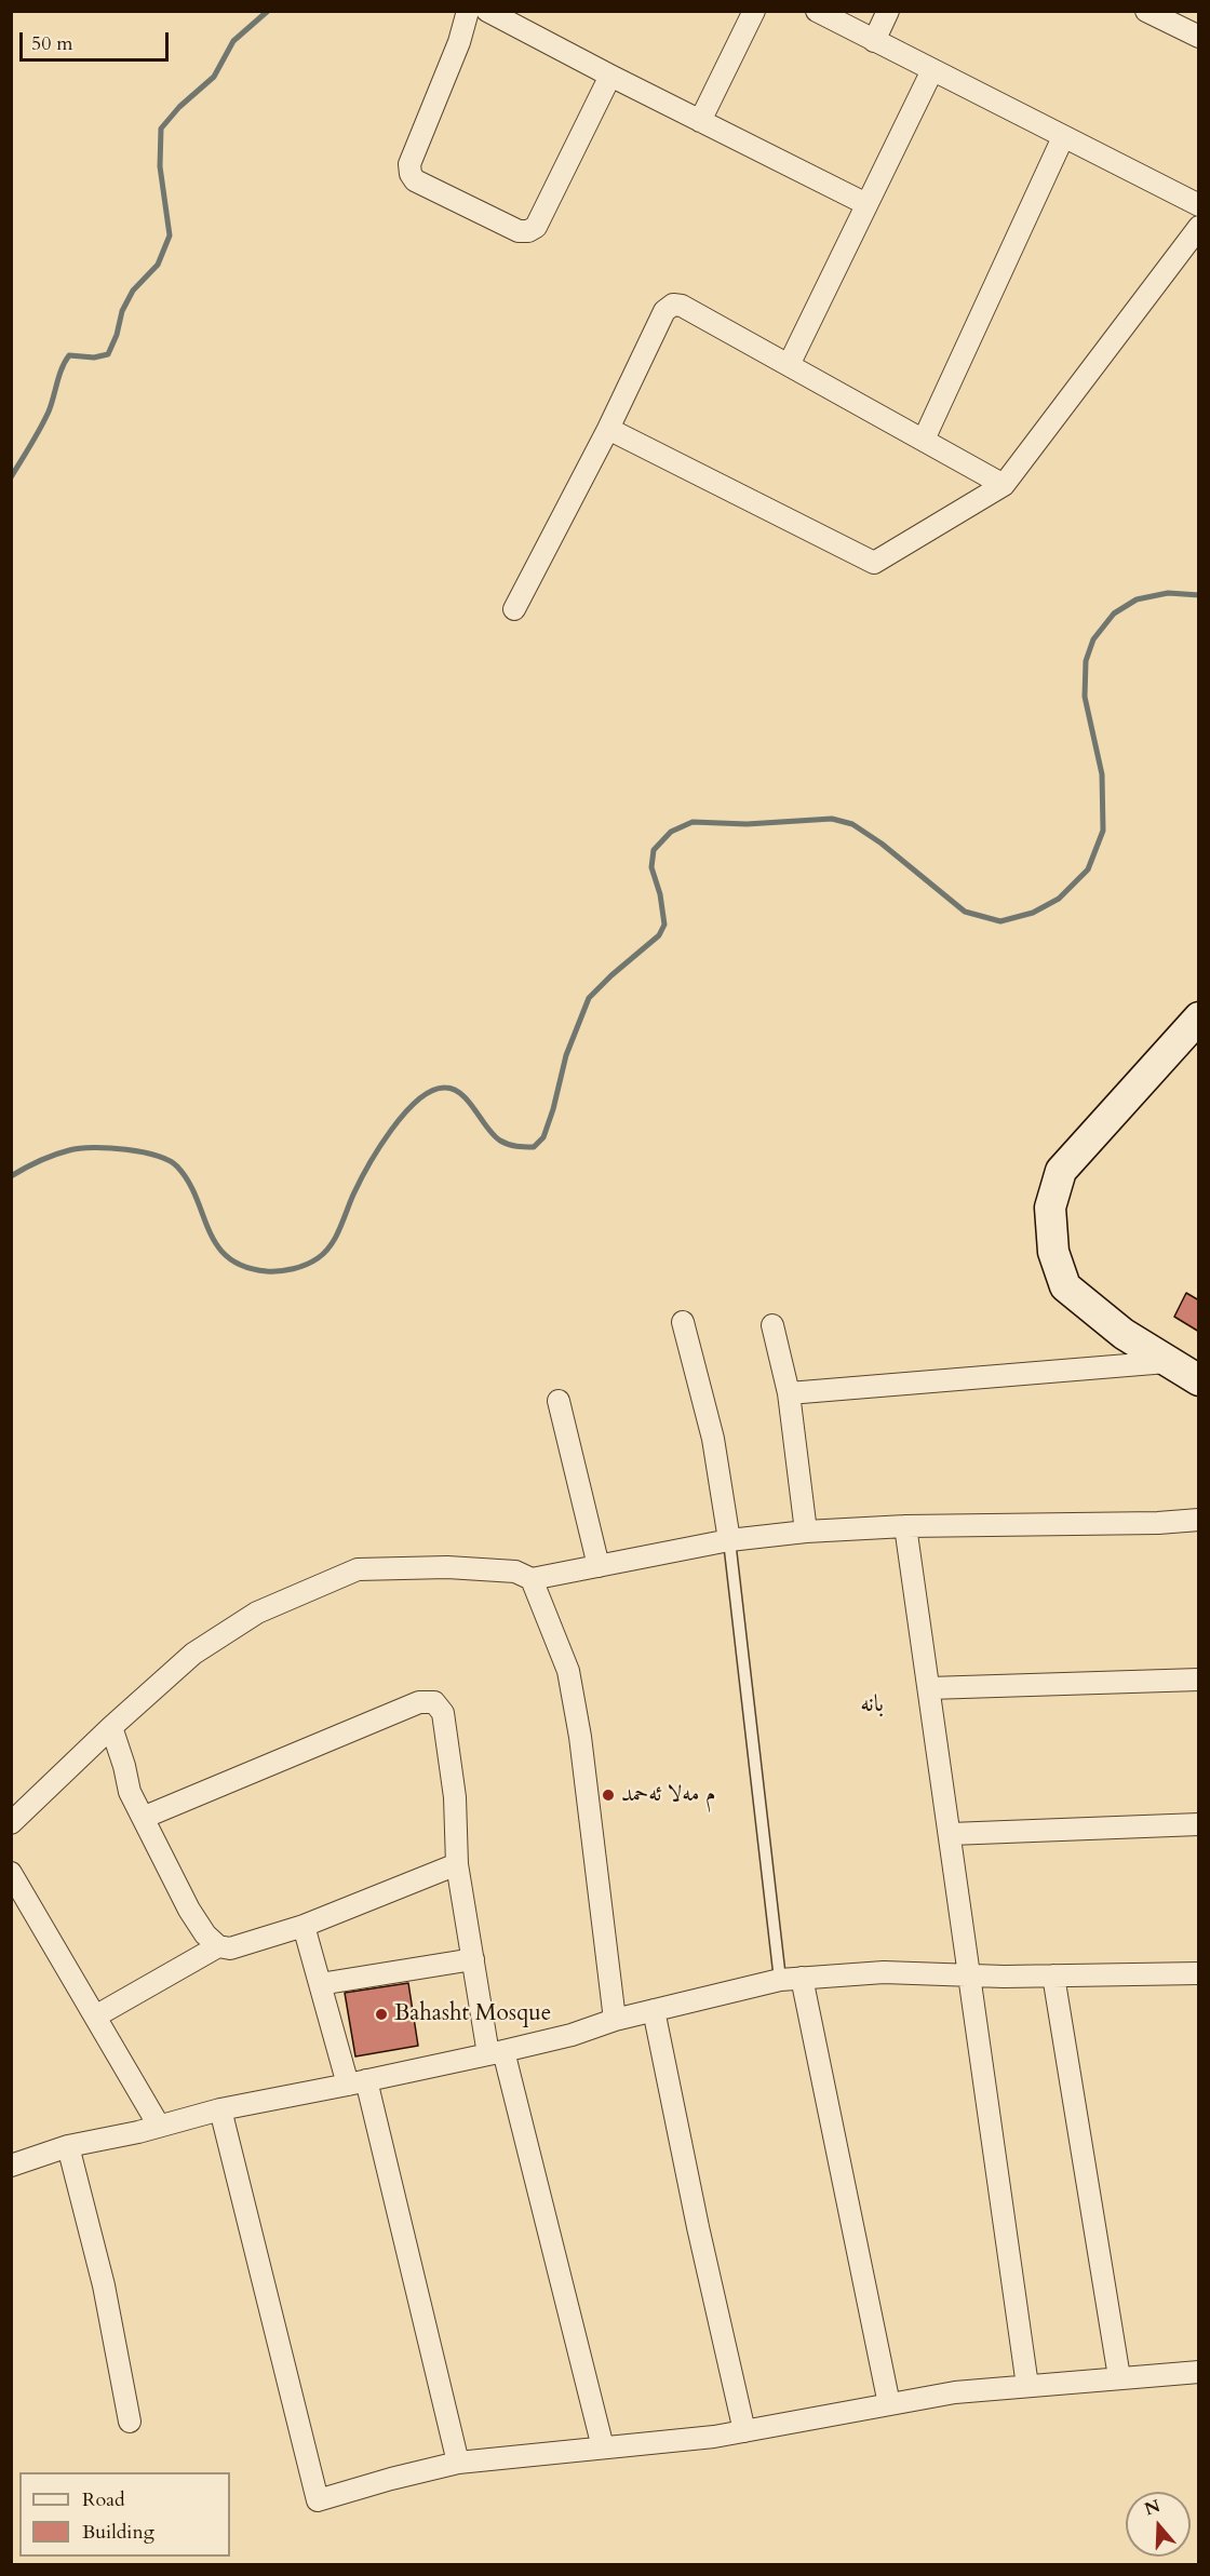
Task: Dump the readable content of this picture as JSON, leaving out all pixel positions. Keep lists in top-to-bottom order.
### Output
{
  "districts": ["بانە"],
  "places": ["م مەلا ئەحمد", "Bahasht Mosque"],
  "legend": ["Road", "Building"],
  "scale_bar": "50 m",
  "north": "top"
}
